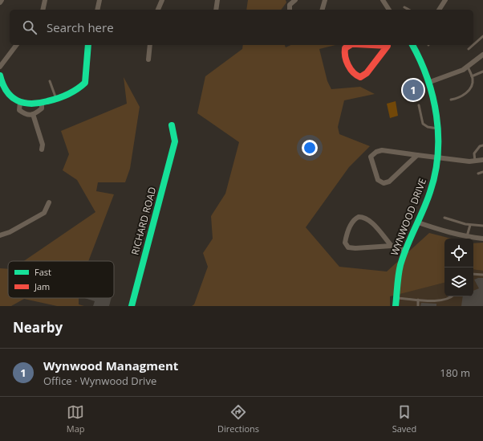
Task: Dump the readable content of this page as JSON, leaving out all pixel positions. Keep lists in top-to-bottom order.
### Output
{
  "streets": {
    "street": ["WYNWOOD DRIVE", "RICHARD ROAD"]
  },
  "legend": ["Fast", "Jam"],
  "page": {
    "search": "Search here",
    "pins": "1",
    "heading": "Nearby",
    "list": [
      {
        "mark": "1",
        "name": "Wynwood Managment",
        "note": "Office · Wynwood Drive",
        "value": "180 m"
      }
    ],
    "nav": ["Map", "Directions", "Saved"]
  }
}
